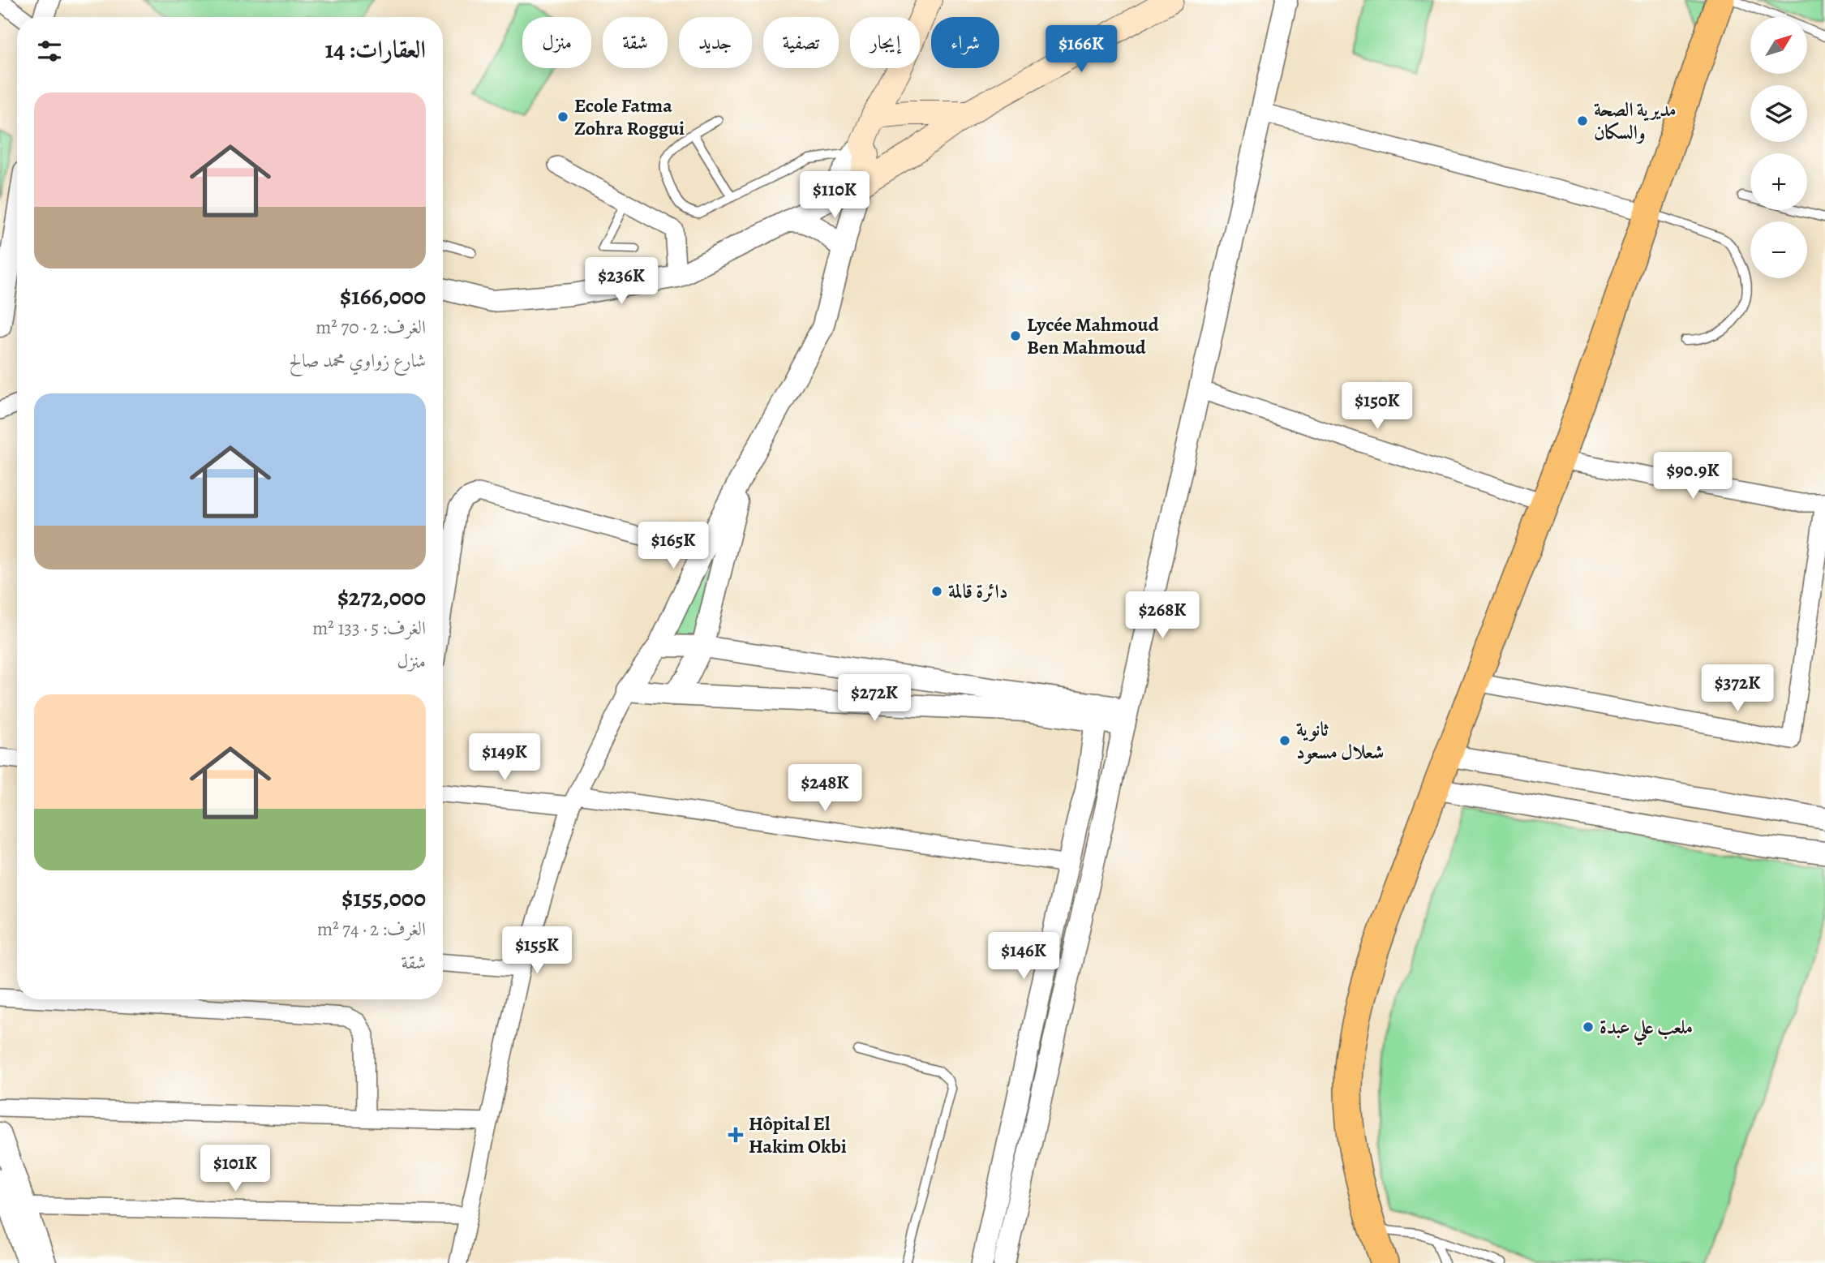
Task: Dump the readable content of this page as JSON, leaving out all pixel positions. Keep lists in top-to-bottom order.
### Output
{
  "places": {
    "other": [
      "Ecole Fatma Zohra Roggui",
      "مديرية الصحة والسكان",
      "Lycée Mahmoud Ben Mahmoud",
      "دائرة قالمة",
      "ثانوية شعلال مسعود",
      "ملعب علي عبدة"
    ],
    "health": ["Hôpital El Hakim Okbi"]
  },
  "north": "top right",
  "page": {
    "map_buttons": ["+", "−"],
    "chip": [
      "شراء",
      "إيجار",
      "تصفية",
      "جديد",
      "شقة",
      "منزل"
    ],
    "heading": "العقارات: 14",
    "price": [
      "$166K",
      "$110K",
      "$236K",
      "$150K",
      "$90.9K",
      "$165K",
      "$268K",
      "$372K",
      "$272K",
      "$149K",
      "$248K",
      "$155K",
      "$146K",
      "$101K"
    ],
    "list": [
      {
        "name": "$166,000",
        "note": "الغرف: 2 · 70 m² · شارع زواوي محمد صالح"
      },
      {
        "name": "$272,000",
        "note": "الغرف: 5 · 133 m² · منزل"
      },
      {
        "name": "$155,000",
        "note": "الغرف: 2 · 74 m² · شقة"
      }
    ]
  }
}
